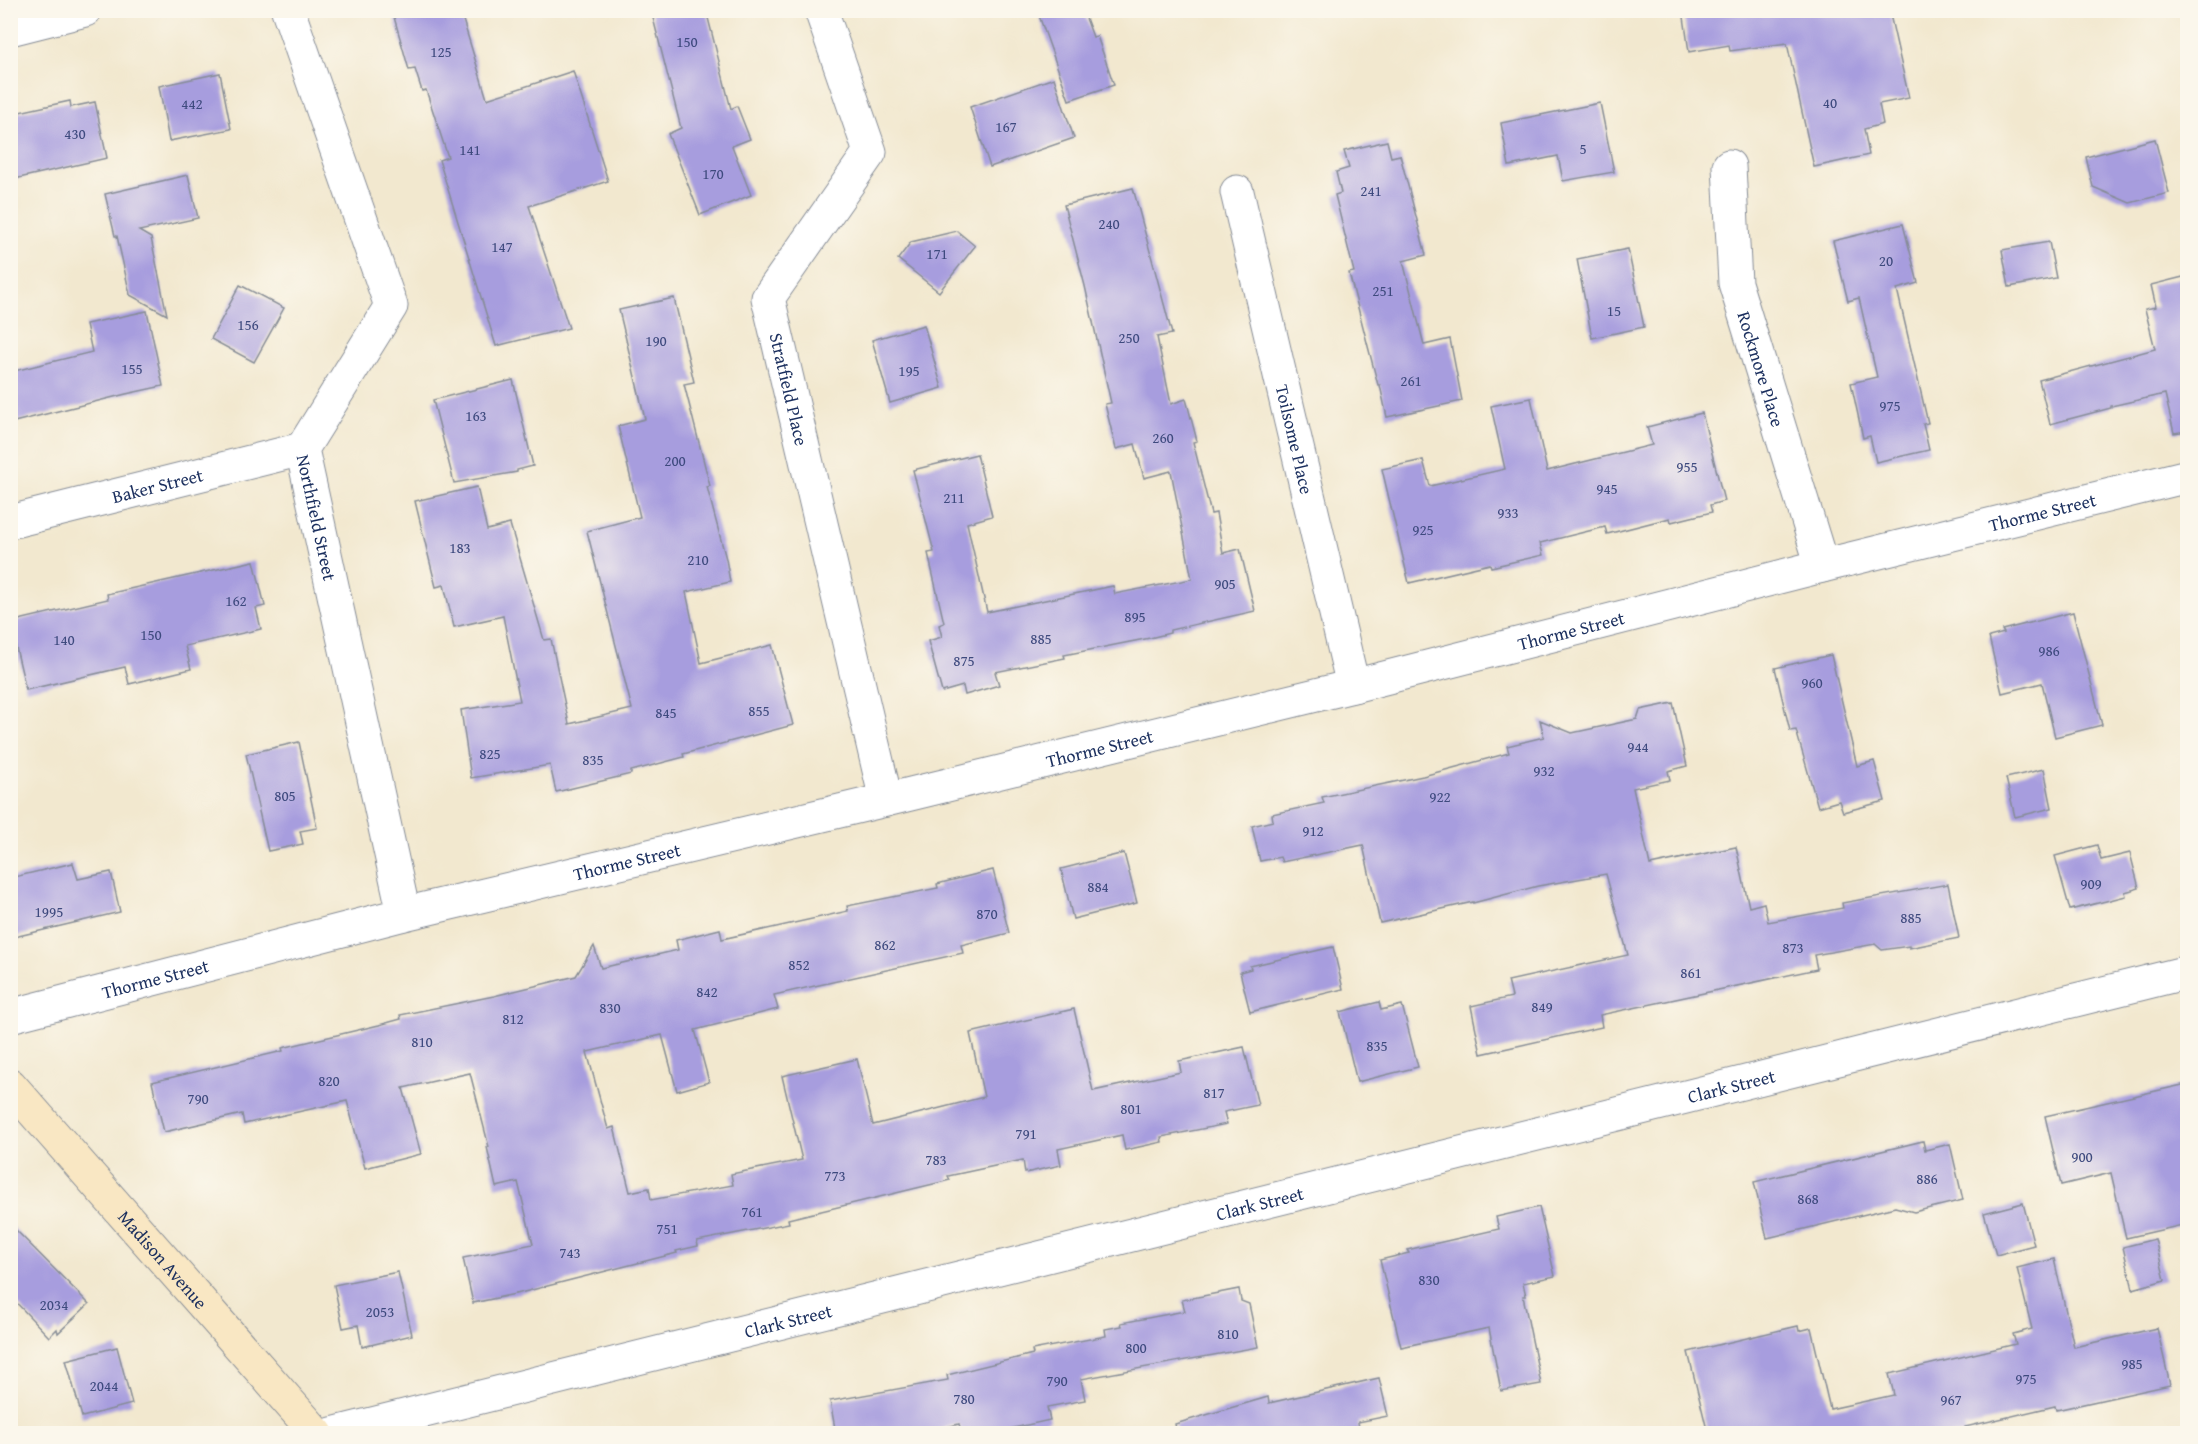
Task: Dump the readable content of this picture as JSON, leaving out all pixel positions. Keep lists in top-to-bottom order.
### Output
{
  "streets": {
    "main road": ["Madison Avenue"],
    "street": [
      "Rockmore Place",
      "Stratfield Place",
      "Toilsome Place",
      "Baker Street",
      "Thorme Street",
      "Northfield Street",
      "Clark Street"
    ]
  },
  "crossings": [
    ["Rockmore Place", "Thorme Street"],
    ["Stratfield Place", "Thorme Street"],
    ["Toilsome Place", "Thorme Street"],
    ["Baker Street", "Northfield Street"],
    ["Thorme Street", "Northfield Street"]
  ],
  "house_numbers": [
    "150",
    "125",
    "40",
    "442",
    "167",
    "430",
    "5",
    "141",
    "170",
    "241",
    "240",
    "147",
    "171",
    "20",
    "251",
    "15",
    "156",
    "250",
    "190",
    "155",
    "195",
    "261",
    "975",
    "163",
    "260",
    "200",
    "955",
    "945",
    "211",
    "933",
    "925",
    "183",
    "210",
    "905",
    "162",
    "895",
    "150",
    "885",
    "140",
    "986",
    "875",
    "960",
    "855",
    "845",
    "944",
    "825",
    "835",
    "932",
    "805",
    "922",
    "912",
    "909",
    "884",
    "1995",
    "870",
    "885",
    "862",
    "873",
    "852",
    "861",
    "842",
    "849",
    "830",
    "812",
    "810",
    "835",
    "820",
    "817",
    "790",
    "801",
    "791",
    "900",
    "783",
    "773",
    "886",
    "868",
    "761",
    "751",
    "743",
    "830",
    "2034",
    "2053",
    "810",
    "800",
    "985",
    "975",
    "790",
    "2044",
    "780",
    "967"
  ]
}
